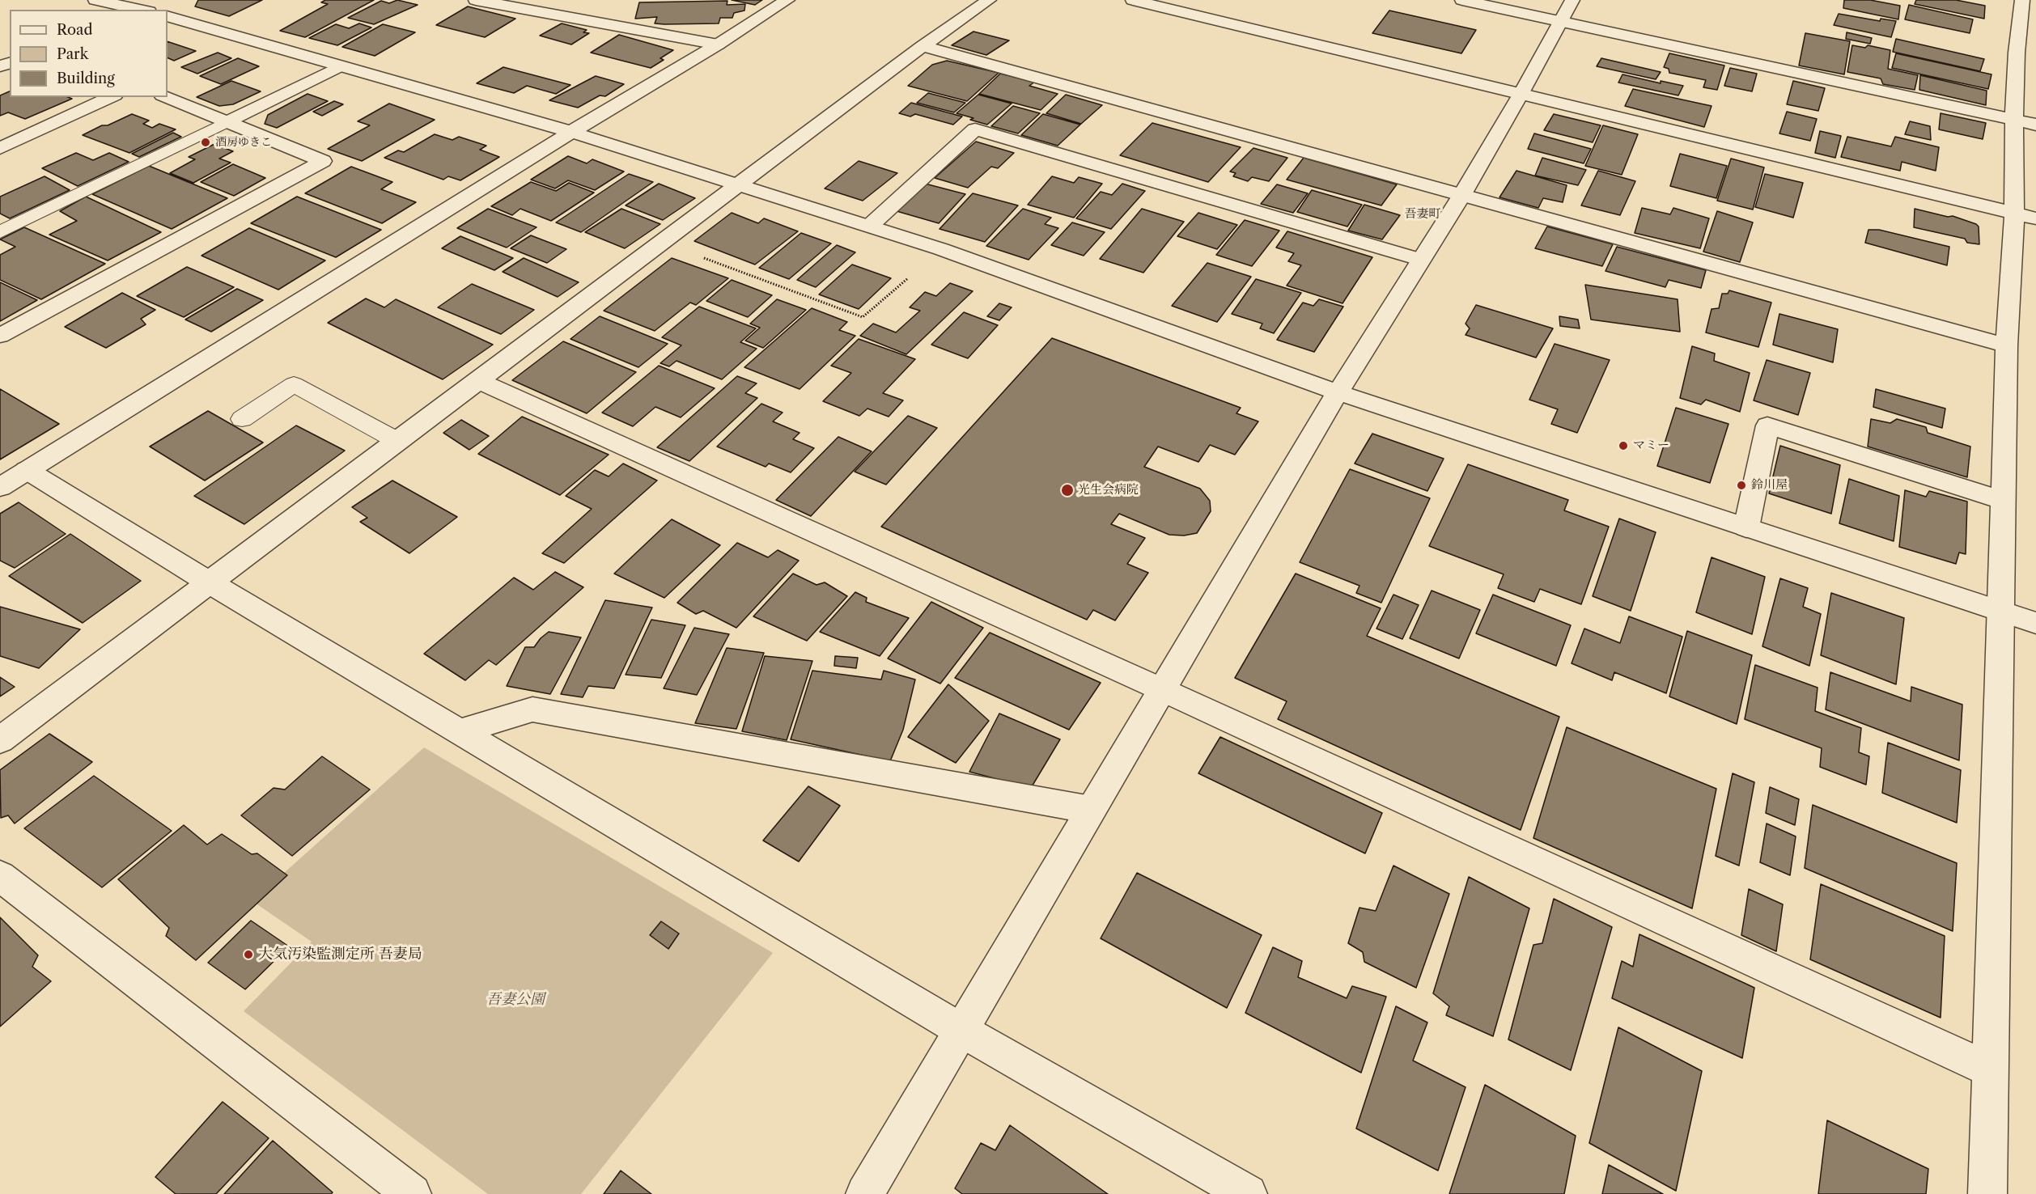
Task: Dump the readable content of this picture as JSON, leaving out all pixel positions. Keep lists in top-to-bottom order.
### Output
{
  "districts": ["吾妻町"],
  "parks": ["吾妻公園"],
  "places": [
    "酒房ゆきこ",
    "マミー",
    "鈴川屋",
    "光生会病院",
    "大気汚染監測定所 吾妻局"
  ],
  "legend": ["Road", "Park", "Building"]
}
